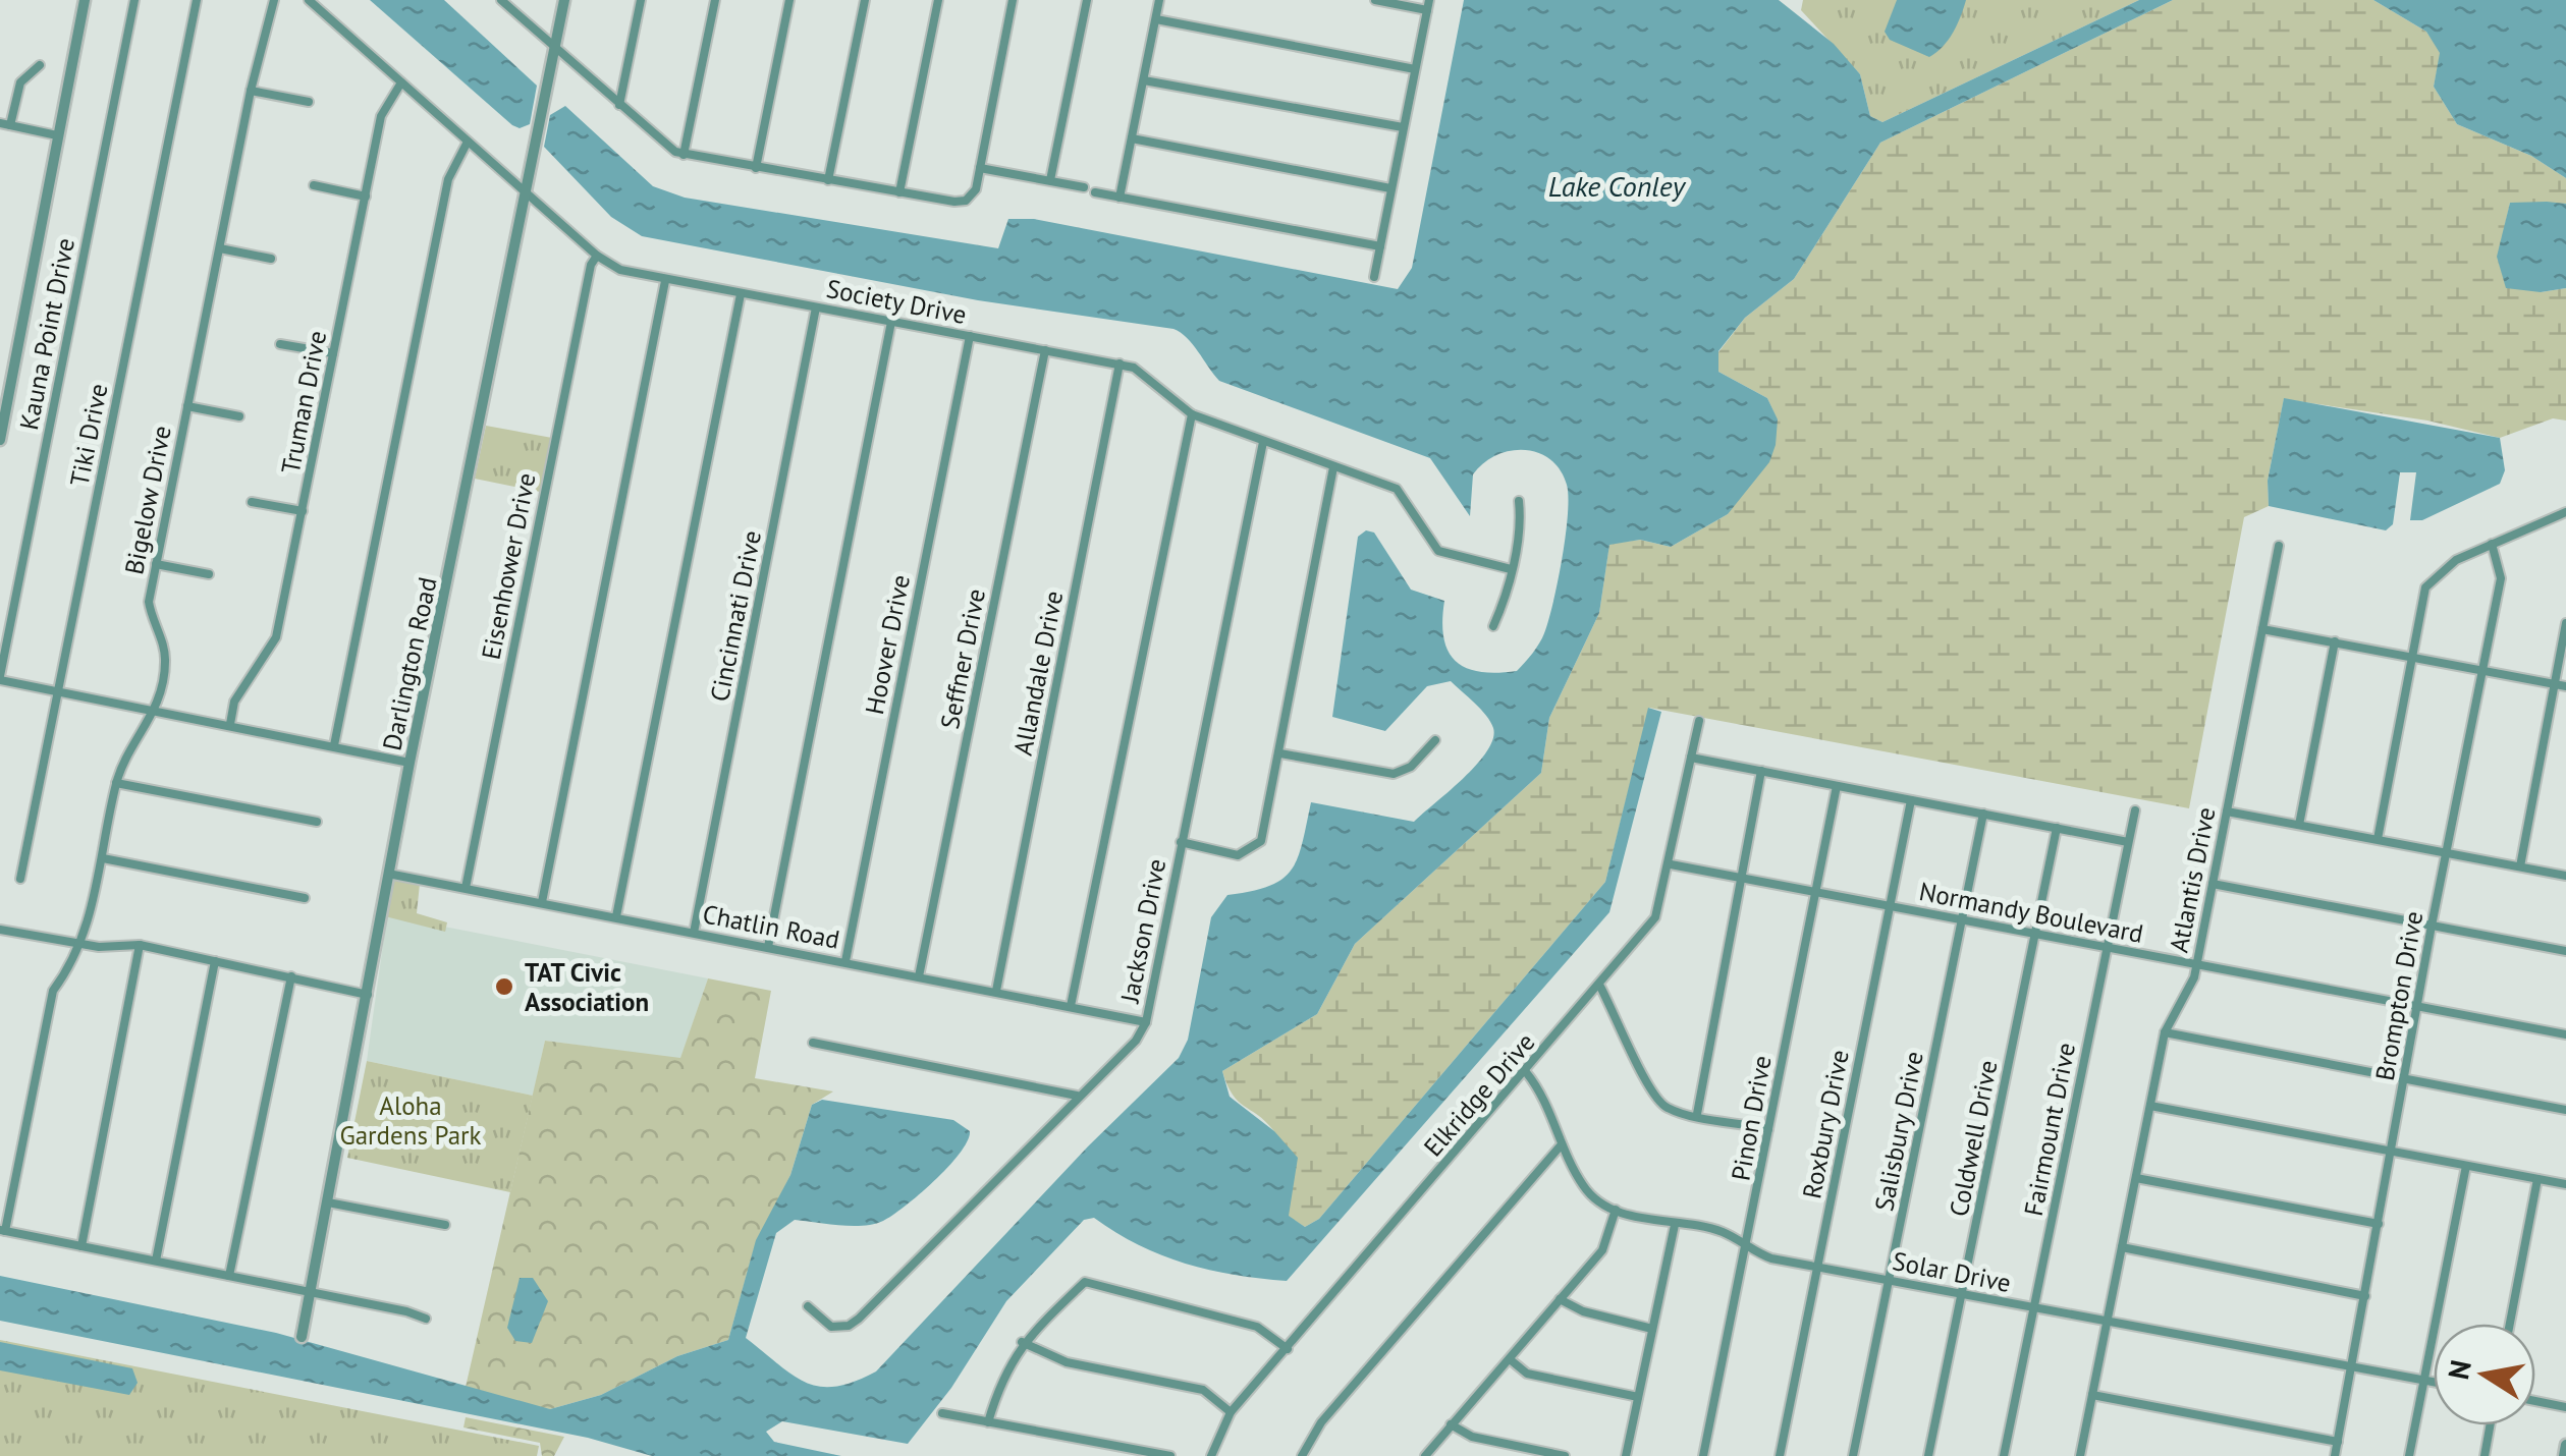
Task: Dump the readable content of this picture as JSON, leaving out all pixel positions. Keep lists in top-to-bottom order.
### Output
{
  "streets": {
    "street": [
      "Society Drive",
      "Kauna Point Drive",
      "Truman Drive",
      "Tiki Drive",
      "Bigelow Drive",
      "Eisenhower Drive",
      "Cincinnati Drive",
      "Hoover Drive",
      "Seffner Drive",
      "Darlington Road",
      "Allandale Drive",
      "Atlantis Drive",
      "Normandy Boulevard",
      "Chatlin Road",
      "Jackson Drive",
      "Brompton Drive",
      "Elkridge Drive",
      "Pinon Drive",
      "Roxbury Drive",
      "Fairmount Drive",
      "Salisbury Drive",
      "Coldwell Drive",
      "Solar Drive"
    ]
  },
  "crossings": [
    ["Society Drive", "Truman Drive"],
    ["Society Drive", "Eisenhower Drive"],
    ["Society Drive", "Cincinnati Drive"],
    ["Society Drive", "Hoover Drive"],
    ["Society Drive", "Seffner Drive"],
    ["Society Drive", "Darlington Road"],
    ["Society Drive", "Allandale Drive"],
    ["Society Drive", "Jackson Drive"],
    ["Eisenhower Drive", "Chatlin Road"],
    ["Cincinnati Drive", "Chatlin Road"],
    ["Hoover Drive", "Chatlin Road"],
    ["Seffner Drive", "Chatlin Road"],
    ["Darlington Road", "Chatlin Road"],
    ["Allandale Drive", "Chatlin Road"],
    ["Atlantis Drive", "Normandy Boulevard"],
    ["Atlantis Drive", "Solar Drive"],
    ["Normandy Boulevard", "Brompton Drive"],
    ["Normandy Boulevard", "Elkridge Drive"],
    ["Normandy Boulevard", "Pinon Drive"],
    ["Normandy Boulevard", "Roxbury Drive"],
    ["Normandy Boulevard", "Fairmount Drive"],
    ["Normandy Boulevard", "Salisbury Drive"],
    ["Normandy Boulevard", "Coldwell Drive"],
    ["Chatlin Road", "Jackson Drive"],
    ["Brompton Drive", "Solar Drive"],
    ["Elkridge Drive", "Solar Drive"],
    ["Pinon Drive", "Solar Drive"],
    ["Roxbury Drive", "Solar Drive"],
    ["Fairmount Drive", "Solar Drive"],
    ["Salisbury Drive", "Solar Drive"],
    ["Coldwell Drive", "Solar Drive"]
  ],
  "water": ["Lake Conley"],
  "parks": ["Aloha Gardens Park"],
  "places": ["TAT Civic Association"],
  "north": "left"
}
